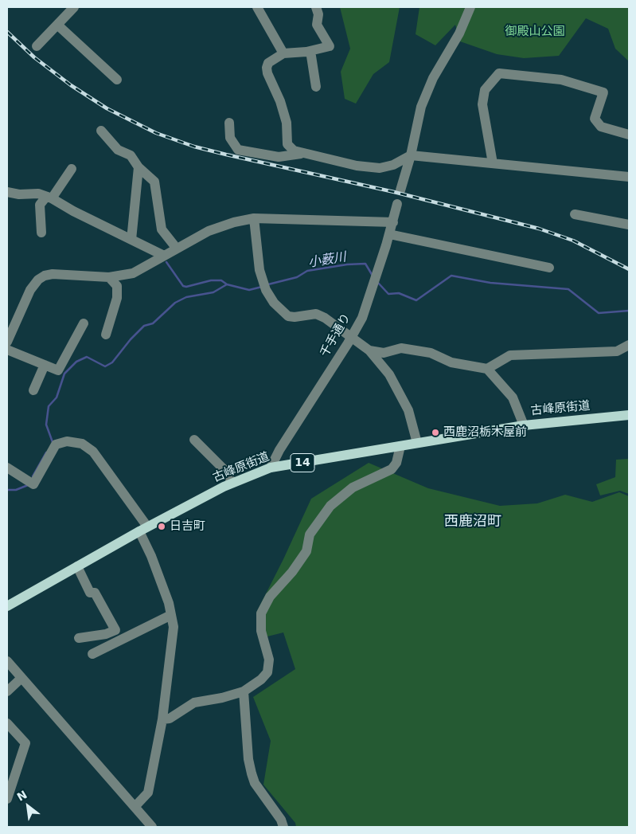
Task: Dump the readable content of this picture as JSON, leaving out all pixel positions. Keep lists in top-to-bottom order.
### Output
{
  "streets": {
    "main road": ["古峰原街道", "14"],
    "street": ["千手通り"]
  },
  "crossings": [
    ["千手通り", "古峰原街道"]
  ],
  "districts": ["西鹿沼町"],
  "water": ["小薮川"],
  "parks": ["御殿山公園"],
  "places": ["西鹿沼栃木屋前", "日吉町"],
  "north": "top left"
}
